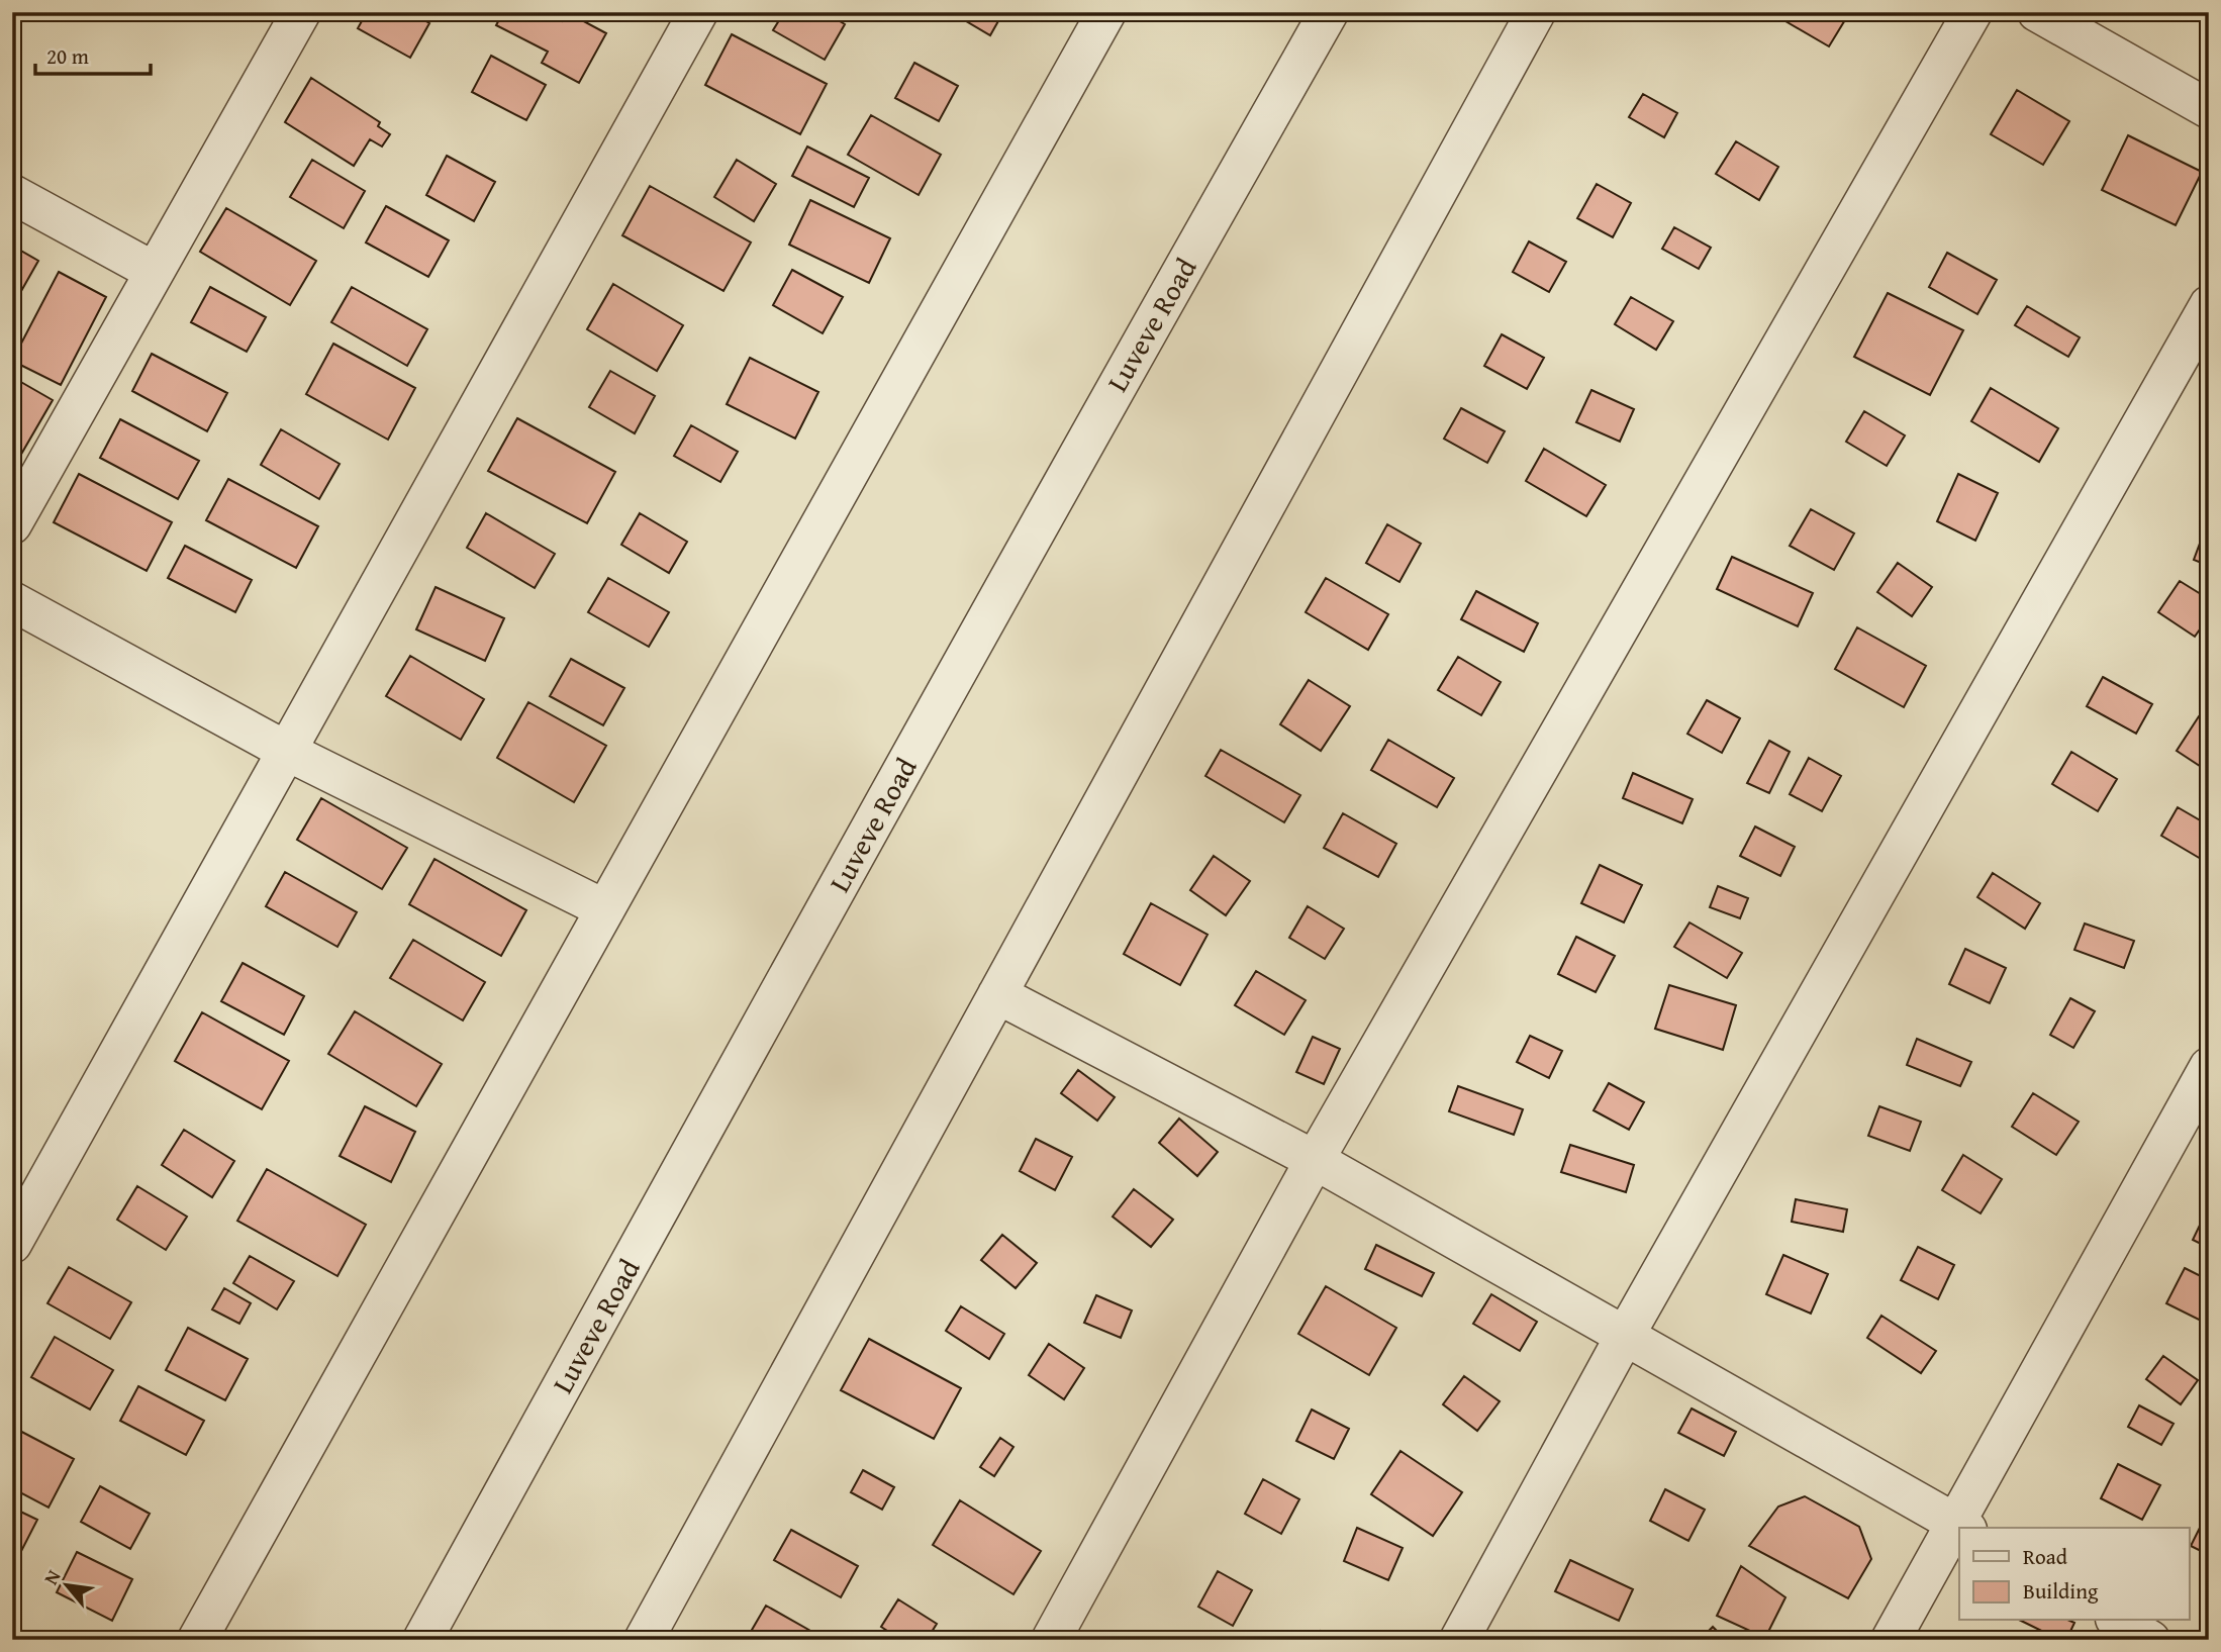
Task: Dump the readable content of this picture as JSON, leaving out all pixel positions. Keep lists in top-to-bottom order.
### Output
{
  "streets": {
    "street": ["Luveve Road"]
  },
  "legend": ["Road", "Building"],
  "scale_bar": "20 m",
  "north": "top left"
}
